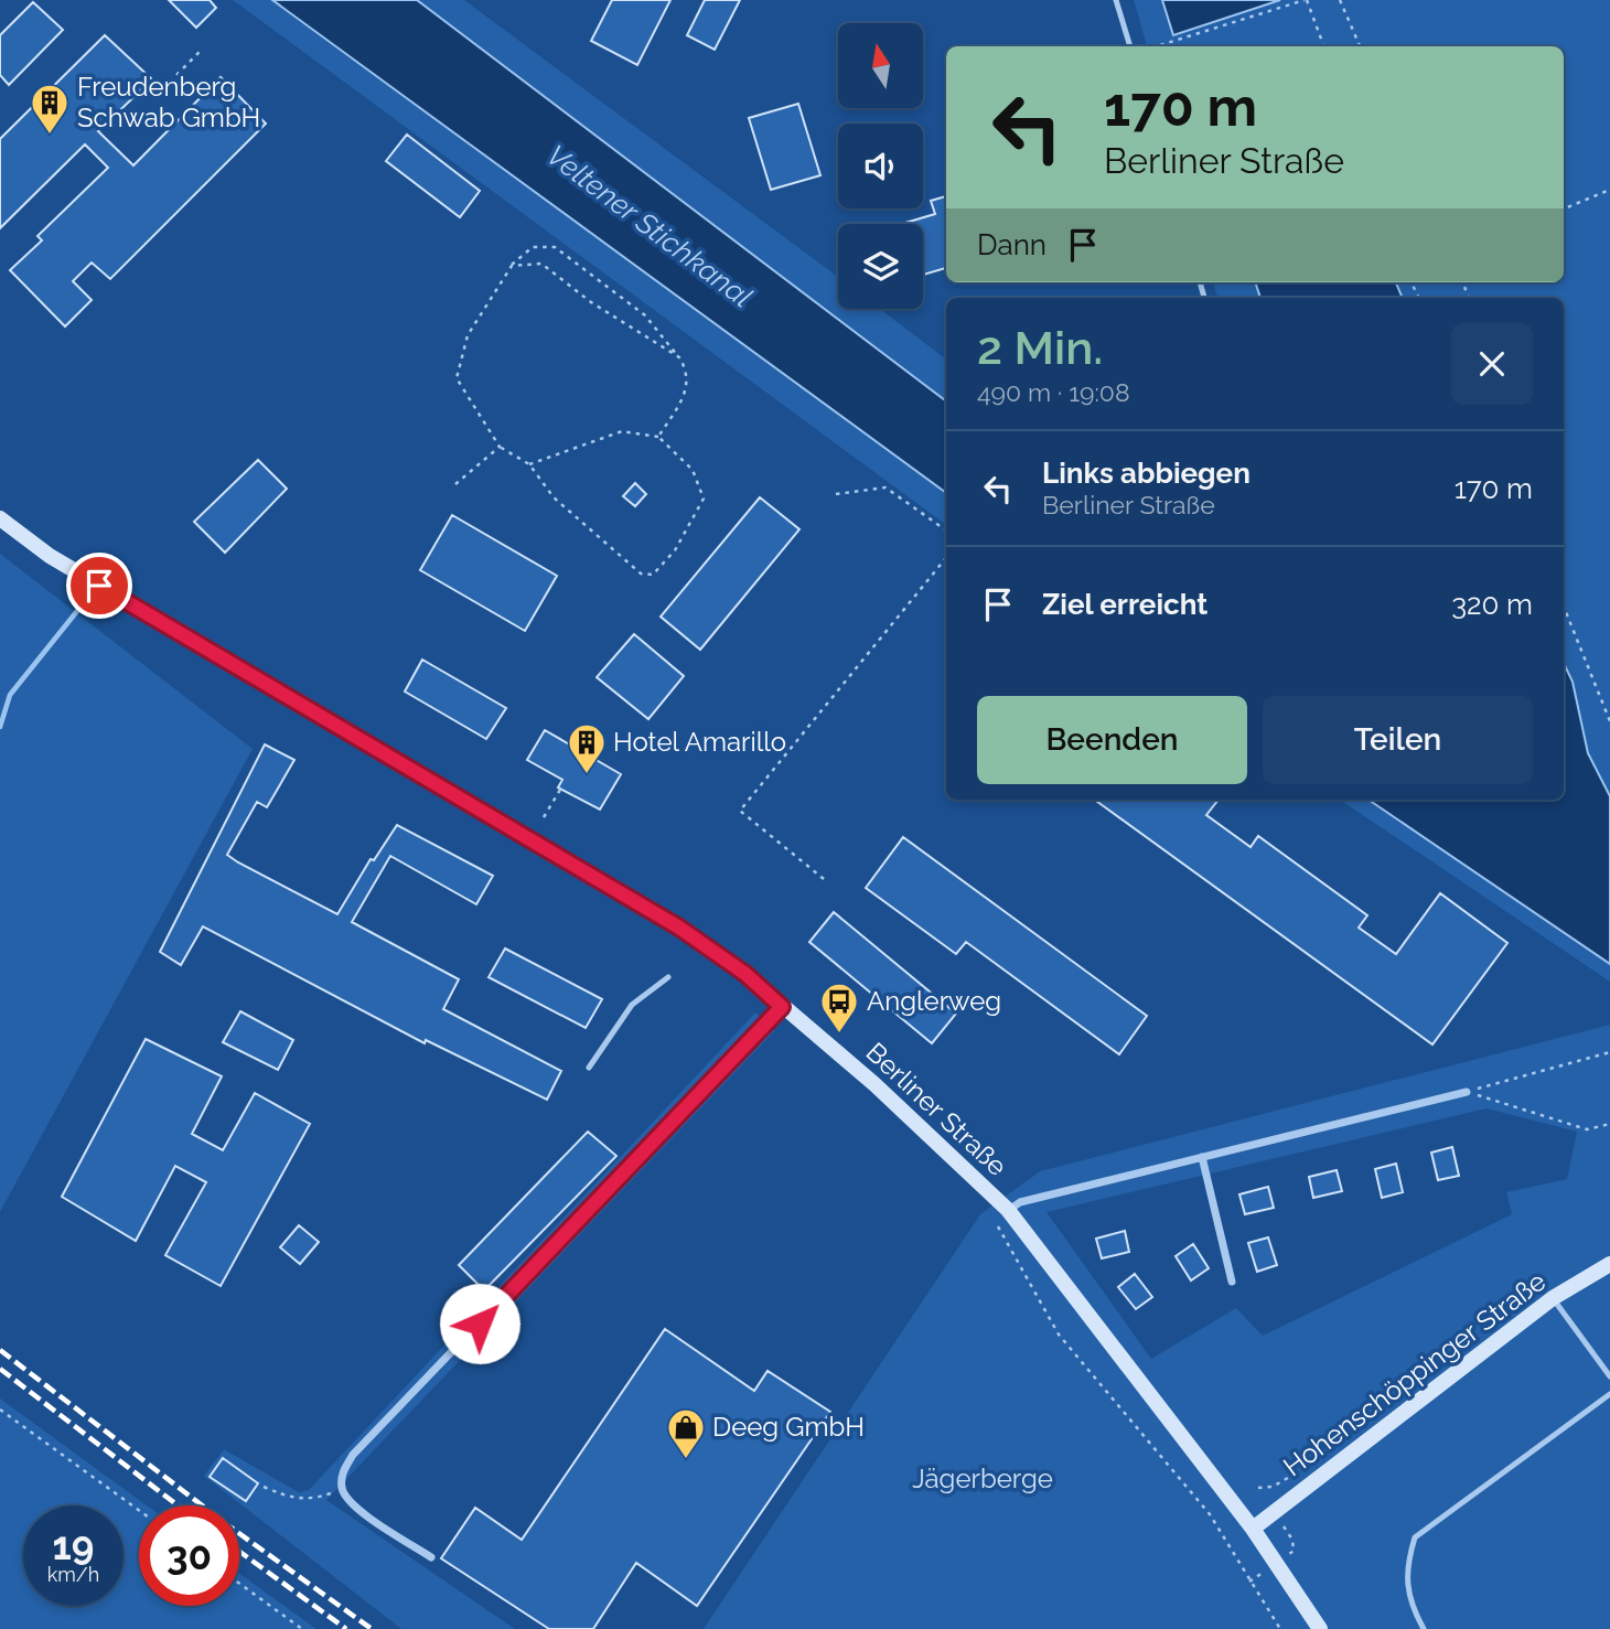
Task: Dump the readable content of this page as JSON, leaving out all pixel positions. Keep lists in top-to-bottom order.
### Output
{
  "streets": {
    "main road": ["Berliner Straße", "Hohenschöppinger Straße"]
  },
  "crossings": [
    ["Berliner Straße", "Hohenschöppinger Straße"]
  ],
  "water": ["Veltener Stichkanal"],
  "parks": ["Jägerberge"],
  "places": {
    "building": ["Freudenberg Schwab GmbH", "Hotel Amarillo"],
    "bus stop": ["Anglerweg"],
    "shop": ["Deeg GmbH"]
  },
  "north": "top",
  "page": {
    "turn": ["170 m", "Berliner Straße"],
    "then": "Dann",
    "heading": ["2 Min.", "490 m · 19:08"],
    "list": [
      {
        "name": "Links abbiegen",
        "note": "Berliner Straße",
        "value": "170 m"
      },
      {
        "name": "Ziel erreicht",
        "value": "320 m"
      }
    ],
    "buttons": ["Beenden", "Teilen"],
    "speed": "19 km/h",
    "limit": "30"
  }
}
